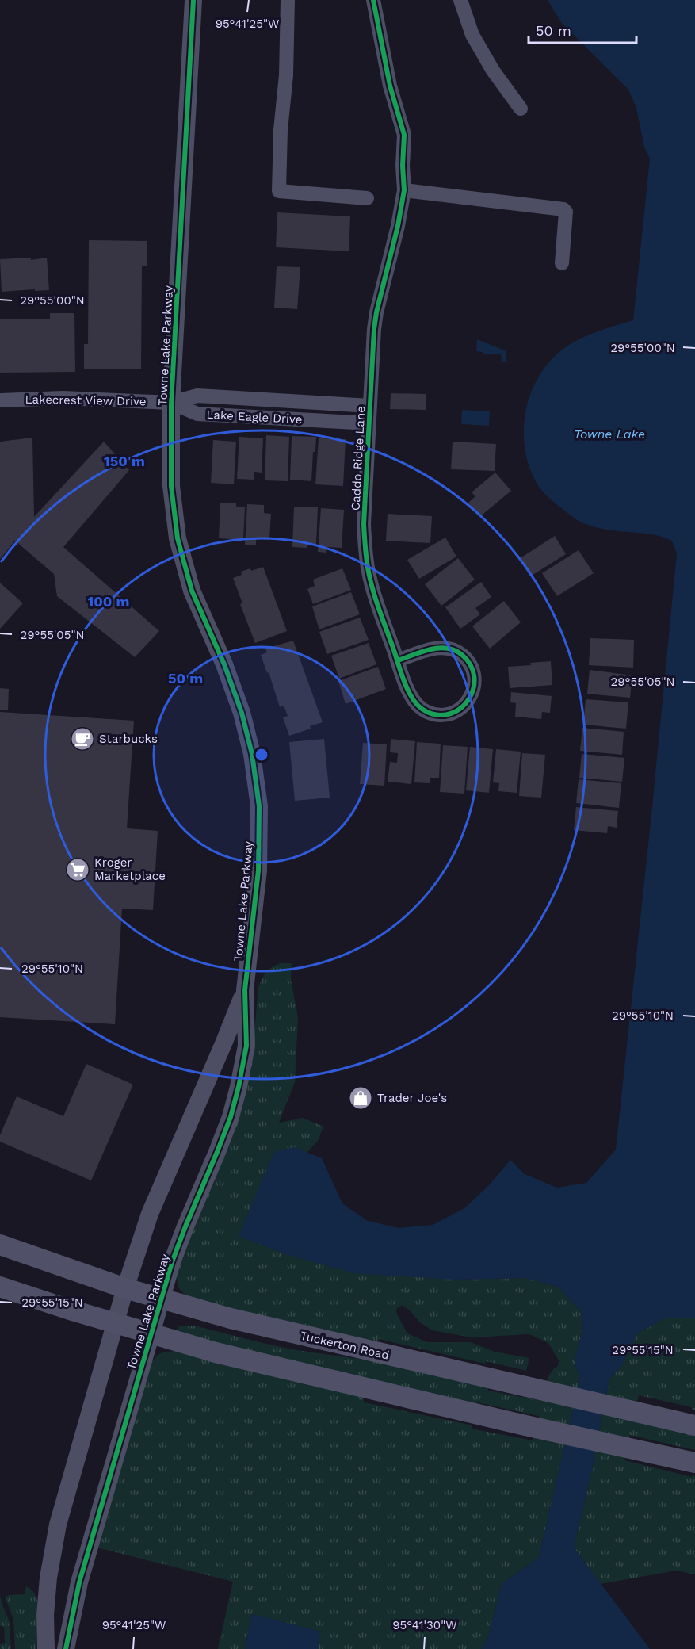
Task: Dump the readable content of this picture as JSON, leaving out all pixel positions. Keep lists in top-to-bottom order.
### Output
{
  "streets": {
    "main road": ["Tuckerton Road"],
    "street": [
      "Towne Lake Parkway",
      "Lakecrest View Drive",
      "Lake Eagle Drive",
      "Caddo Ridge Lane"
    ]
  },
  "crossings": [
    ["Towne Lake Parkway", "Lakecrest View Drive"],
    ["Towne Lake Parkway", "Lake Eagle Drive"],
    ["Towne Lake Parkway", "Tuckerton Road"],
    ["Lakecrest View Drive", "Lake Eagle Drive"],
    ["Lake Eagle Drive", "Caddo Ridge Lane"]
  ],
  "water": ["Towne Lake"],
  "places": {
    "cafe": ["Starbucks"],
    "supermarket": ["Kroger Marketplace"],
    "shop": ["Trader Joe's"]
  },
  "scale_bar": "50 m",
  "coordinates": [
    "95°41'25\"W",
    "29°55'00\"N",
    "29°55'05\"N",
    "29°55'10\"N",
    "29°55'15\"N",
    "95°41'30\"W"
  ],
  "rings": ["150 m", "100 m", "50 m"]
}
